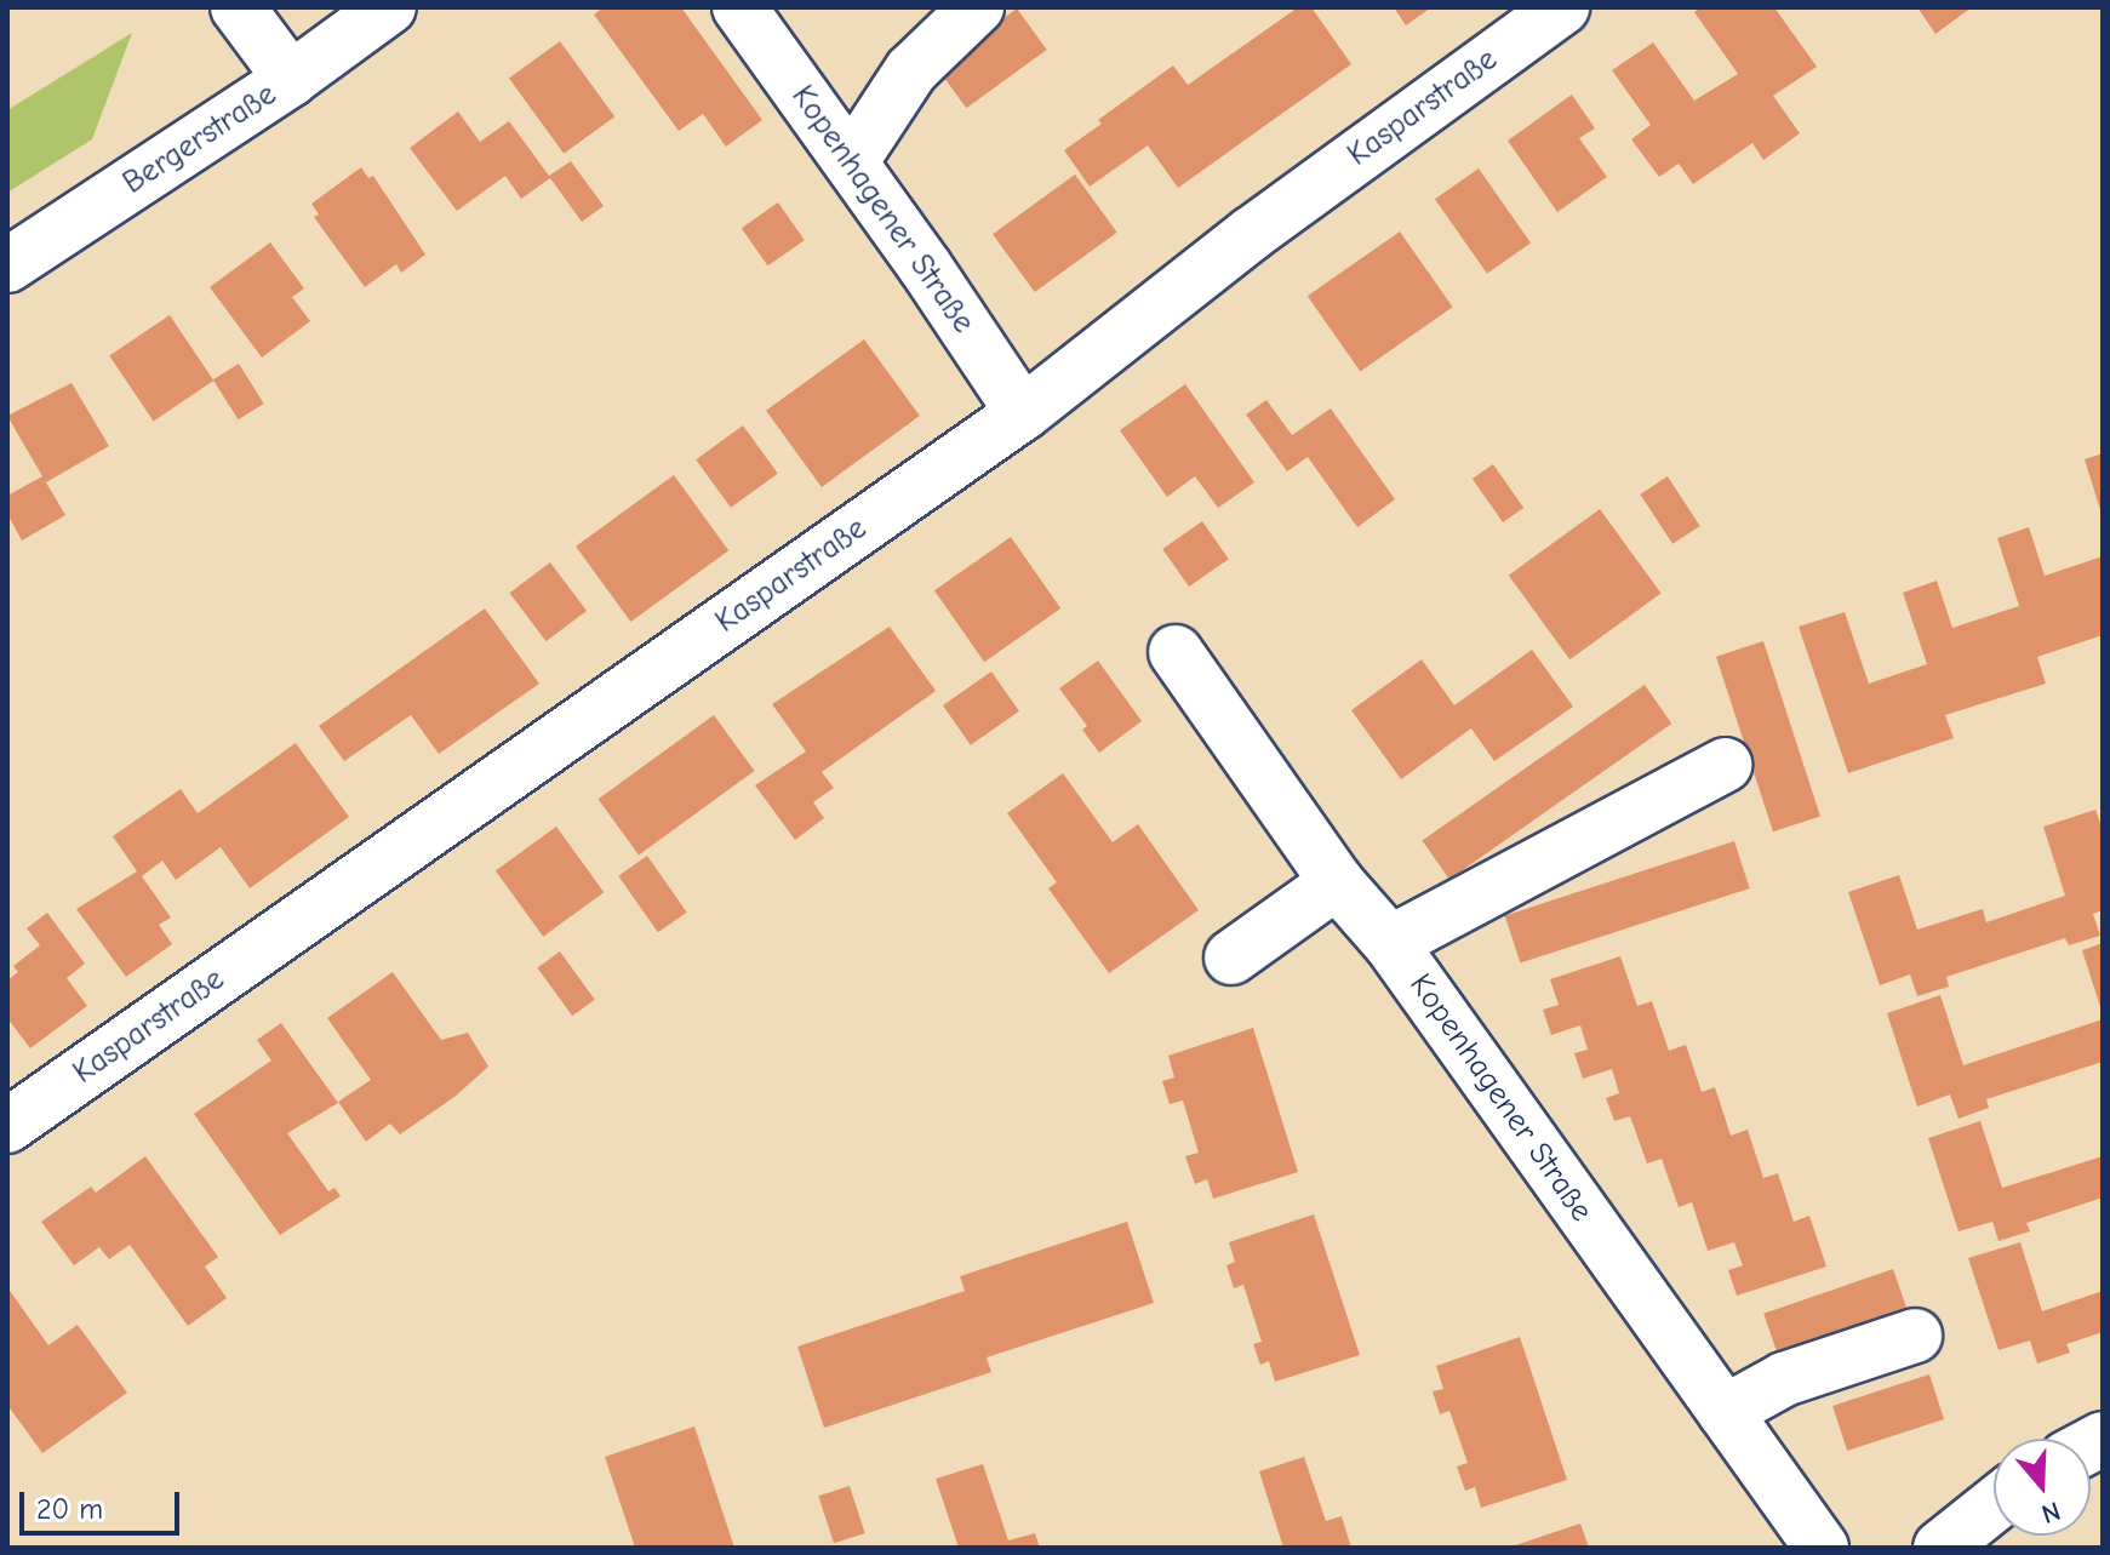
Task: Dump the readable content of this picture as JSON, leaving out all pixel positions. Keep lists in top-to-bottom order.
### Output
{
  "streets": {
    "street": ["Kasparstraße", "Bergerstraße", "Kopenhagener Straße"]
  },
  "crossings": [
    ["Kasparstraße", "Kopenhagener Straße"]
  ],
  "scale_bar": "20 m",
  "north": "bottom"
}
